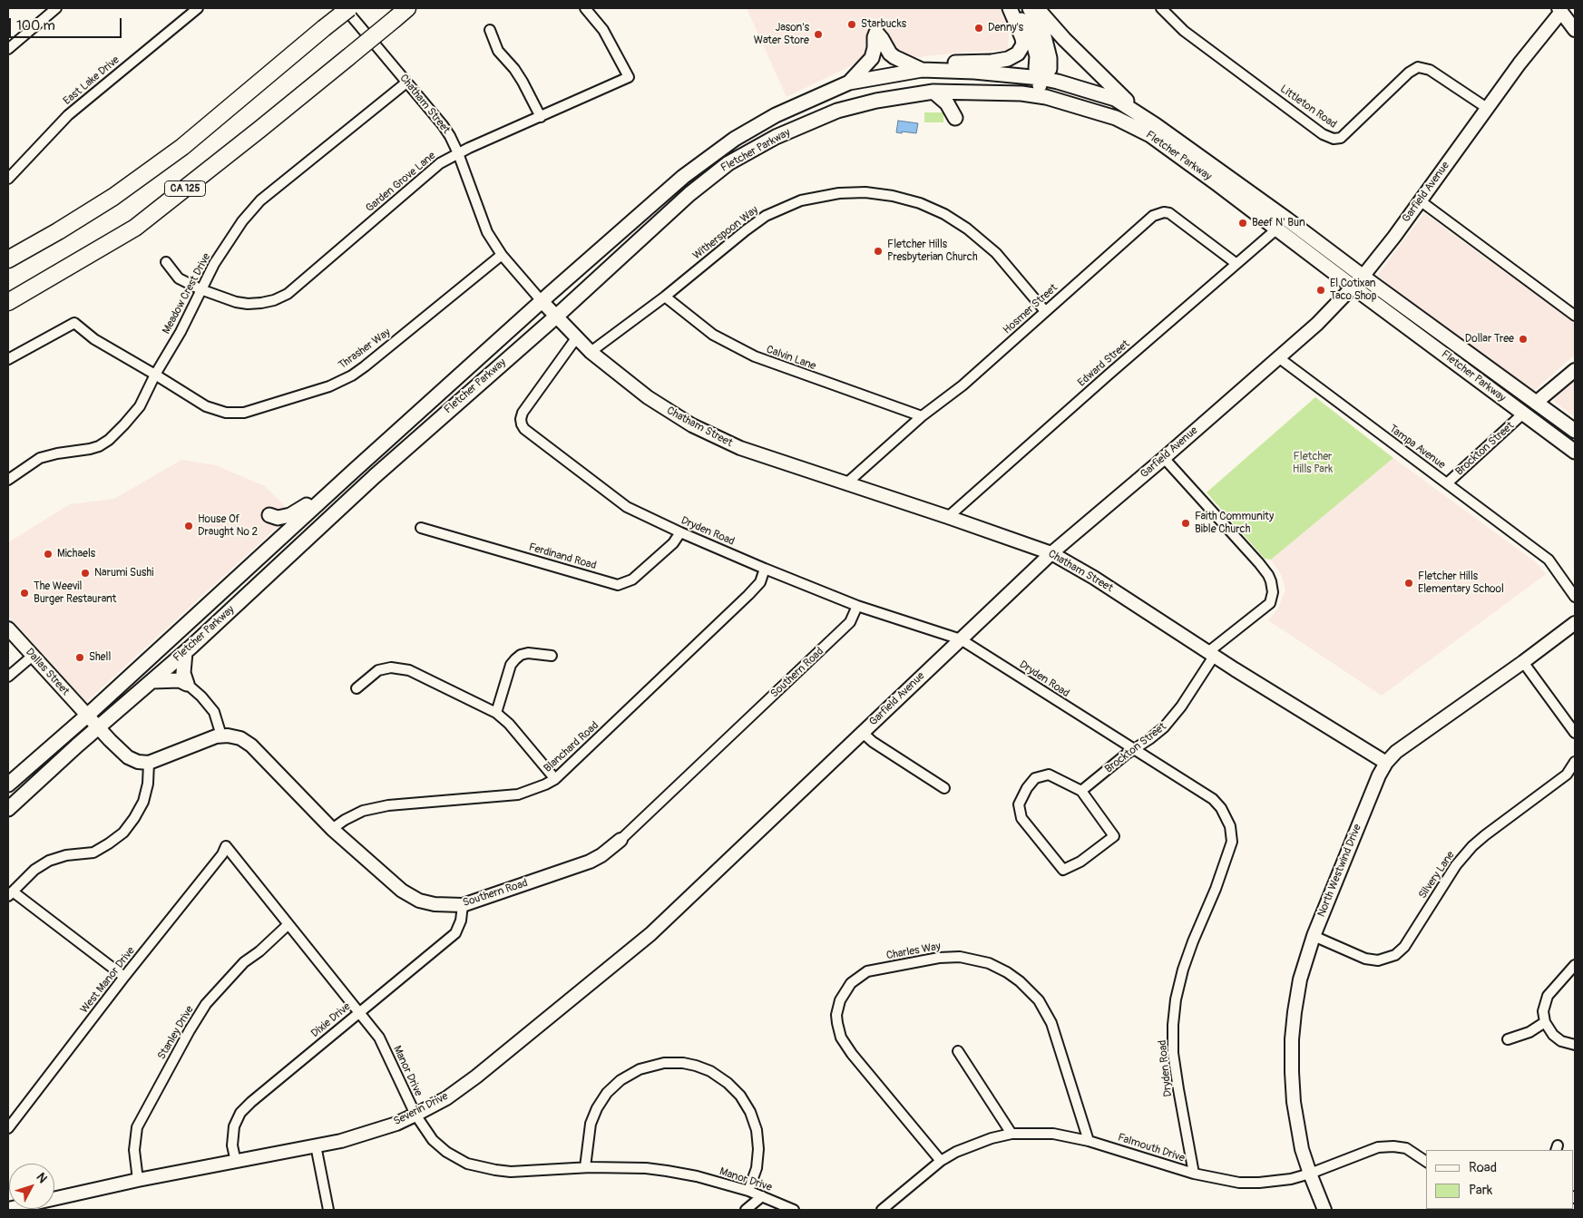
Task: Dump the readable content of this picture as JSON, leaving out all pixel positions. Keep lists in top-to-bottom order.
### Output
{
  "streets": {
    "highway": ["CA 125"],
    "main road": ["Fletcher Parkway"],
    "street": [
      "East Lake Drive",
      "Chatham Street",
      "Littleton Road",
      "Garden Grove Lane",
      "Garfield Avenue",
      "Witherspoon Way",
      "Meadow Crest Drive",
      "Hosmer Street",
      "Thrasher Way",
      "Calvin Lane",
      "Edward Street",
      "Tampa Avenue",
      "Brockton Street",
      "Dryden Road",
      "Ferdinand Road",
      "Dallas Street",
      "Southern Road",
      "Blanchard Road",
      "North Westwind Drive",
      "Silvery Lane",
      "Charles Way",
      "West Manor Drive",
      "Dixie Drive",
      "Stanley Drive",
      "Manor Drive",
      "Severin Drive",
      "Falmouth Drive"
    ]
  },
  "crossings": [
    ["Chatham Street", "Fletcher Parkway"],
    ["Chatham Street", "Garden Grove Lane"],
    ["Chatham Street", "Garfield Avenue"],
    ["Chatham Street", "Witherspoon Way"],
    ["Chatham Street", "Meadow Crest Drive"],
    ["Chatham Street", "Hosmer Street"],
    ["Chatham Street", "Thrasher Way"],
    ["Chatham Street", "Edward Street"],
    ["Chatham Street", "Brockton Street"],
    ["Chatham Street", "Dryden Road"],
    ["Chatham Street", "North Westwind Drive"],
    ["Littleton Road", "Garfield Avenue"],
    ["Fletcher Parkway", "Garfield Avenue"],
    ["Fletcher Parkway", "Edward Street"],
    ["Fletcher Parkway", "Brockton Street"],
    ["Fletcher Parkway", "Dallas Street"],
    ["Garden Grove Lane", "Meadow Crest Drive"],
    ["Garfield Avenue", "Tampa Avenue"],
    ["Garfield Avenue", "Brockton Street"],
    ["Garfield Avenue", "Dryden Road"],
    ["Garfield Avenue", "Severin Drive"],
    ["Witherspoon Way", "Hosmer Street"],
    ["Witherspoon Way", "Calvin Lane"],
    ["Meadow Crest Drive", "Thrasher Way"],
    ["Hosmer Street", "Calvin Lane"],
    ["Hosmer Street", "Edward Street"],
    ["Tampa Avenue", "Brockton Street"],
    ["Brockton Street", "Dryden Road"],
    ["Dryden Road", "Ferdinand Road"],
    ["Dryden Road", "Southern Road"],
    ["Dryden Road", "Blanchard Road"],
    ["Dryden Road", "Falmouth Drive"],
    ["Southern Road", "Blanchard Road"],
    ["Southern Road", "Dixie Drive"],
    ["North Westwind Drive", "Silvery Lane"],
    ["North Westwind Drive", "Falmouth Drive"],
    ["Charles Way", "Falmouth Drive"],
    ["West Manor Drive", "Manor Drive"],
    ["Dixie Drive", "Manor Drive"],
    ["Dixie Drive", "Severin Drive"],
    ["Stanley Drive", "Manor Drive"],
    ["Stanley Drive", "Severin Drive"],
    ["Manor Drive", "Severin Drive"]
  ],
  "parks": ["Fletcher Hills Park"],
  "places": [
    "Starbucks",
    "Denny's",
    "Jason's Water Store",
    "Beef N' Bun",
    "Fletcher Hills Presbyterian Church",
    "El Cotixan Taco Shop",
    "Dollar Tree",
    "Faith Community Bible Church",
    "House Of Draught No 2",
    "Michaels",
    "Narumi Sushi",
    "Fletcher Hills Elementary School",
    "The Weevil Burger Restaurant",
    "Shell"
  ],
  "legend": ["Road", "Park"],
  "scale_bar": "100 m",
  "north": "top right"
}
